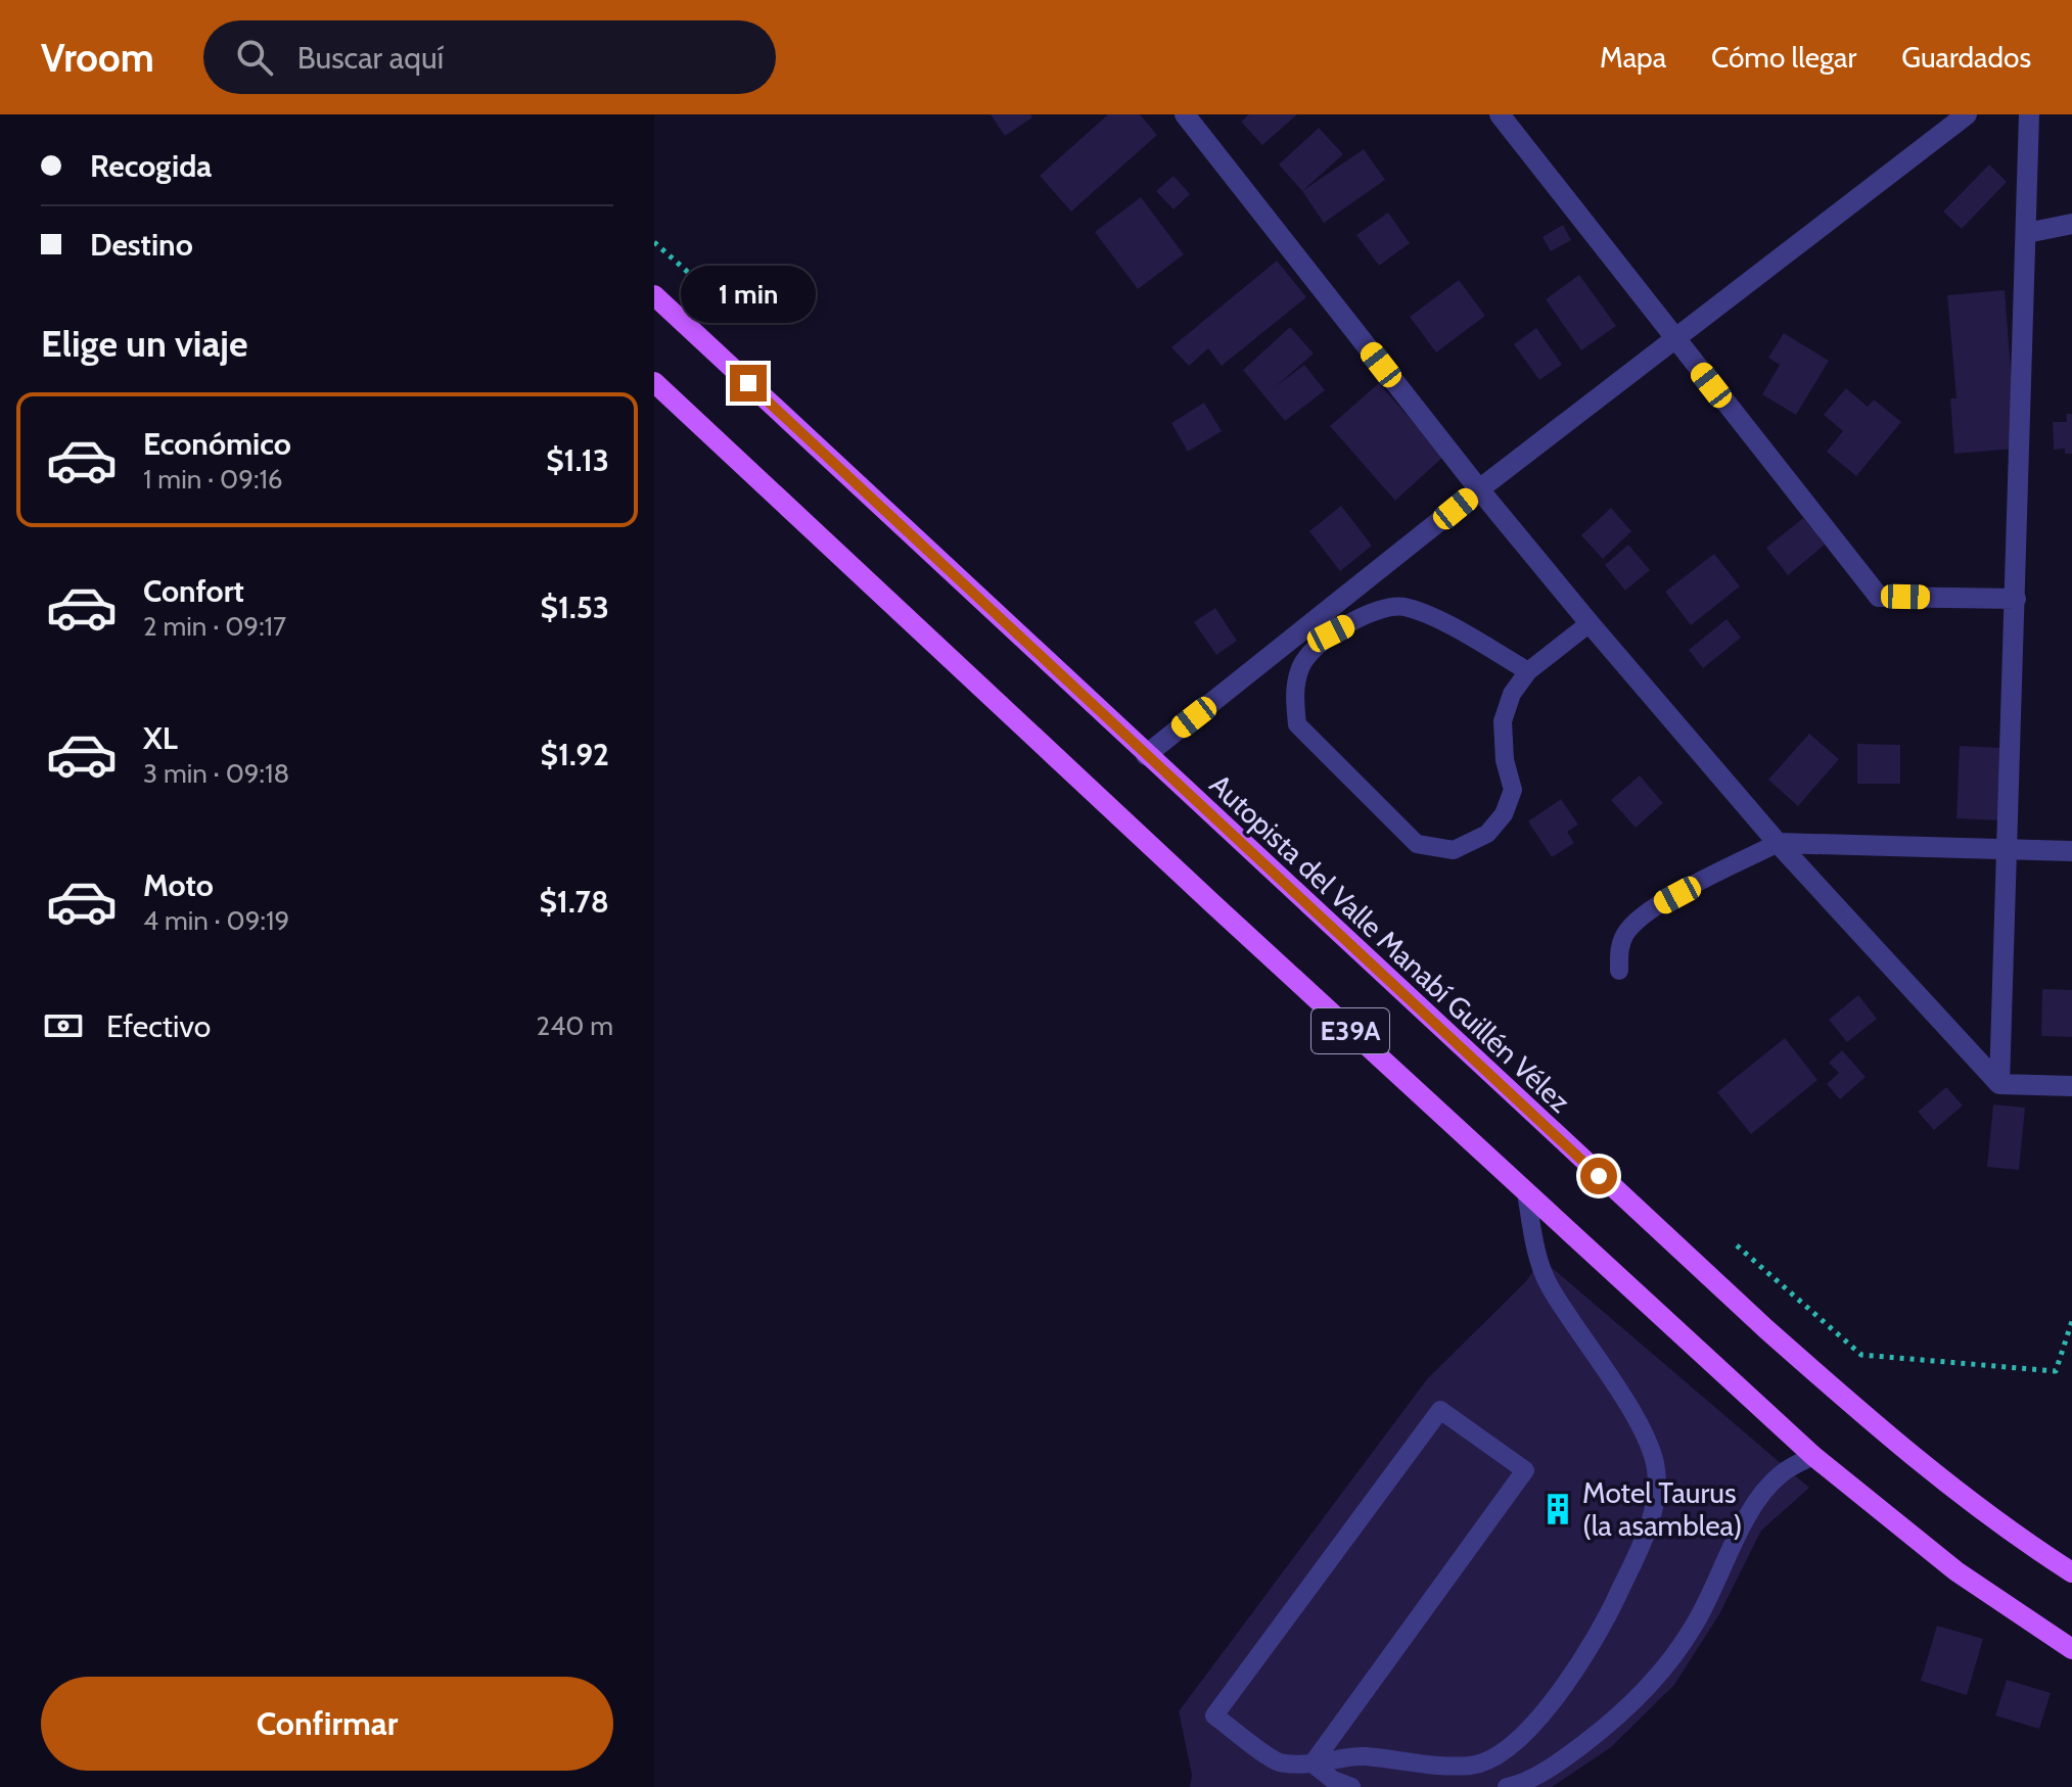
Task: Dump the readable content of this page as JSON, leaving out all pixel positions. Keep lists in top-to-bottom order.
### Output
{
  "streets": {
    "main road": ["Autopista del Valle Manabí Guillén Vélez", "E39A"]
  },
  "places": {
    "building": ["Motel Taurus (la asamblea)"]
  },
  "page": {
    "header": "Vroom",
    "search": "Buscar aquí",
    "nav": ["Mapa", "Cómo llegar", "Guardados"],
    "banner": ["Recogida", "Destino"],
    "bubble": "1 min",
    "heading": "Elige un viaje",
    "list": [
      {
        "name": "Económico",
        "note": "1 min · 09:16",
        "value": "$1.13"
      },
      {
        "name": "Confort",
        "note": "2 min · 09:17",
        "value": "$1.53"
      },
      {
        "name": "XL",
        "note": "3 min · 09:18",
        "value": "$1.92"
      },
      {
        "name": "Moto",
        "note": "4 min · 09:19",
        "value": "$1.78"
      }
    ],
    "pay": ["Efectivo", "240 m"],
    "buttons": "Confirmar"
  }
}
